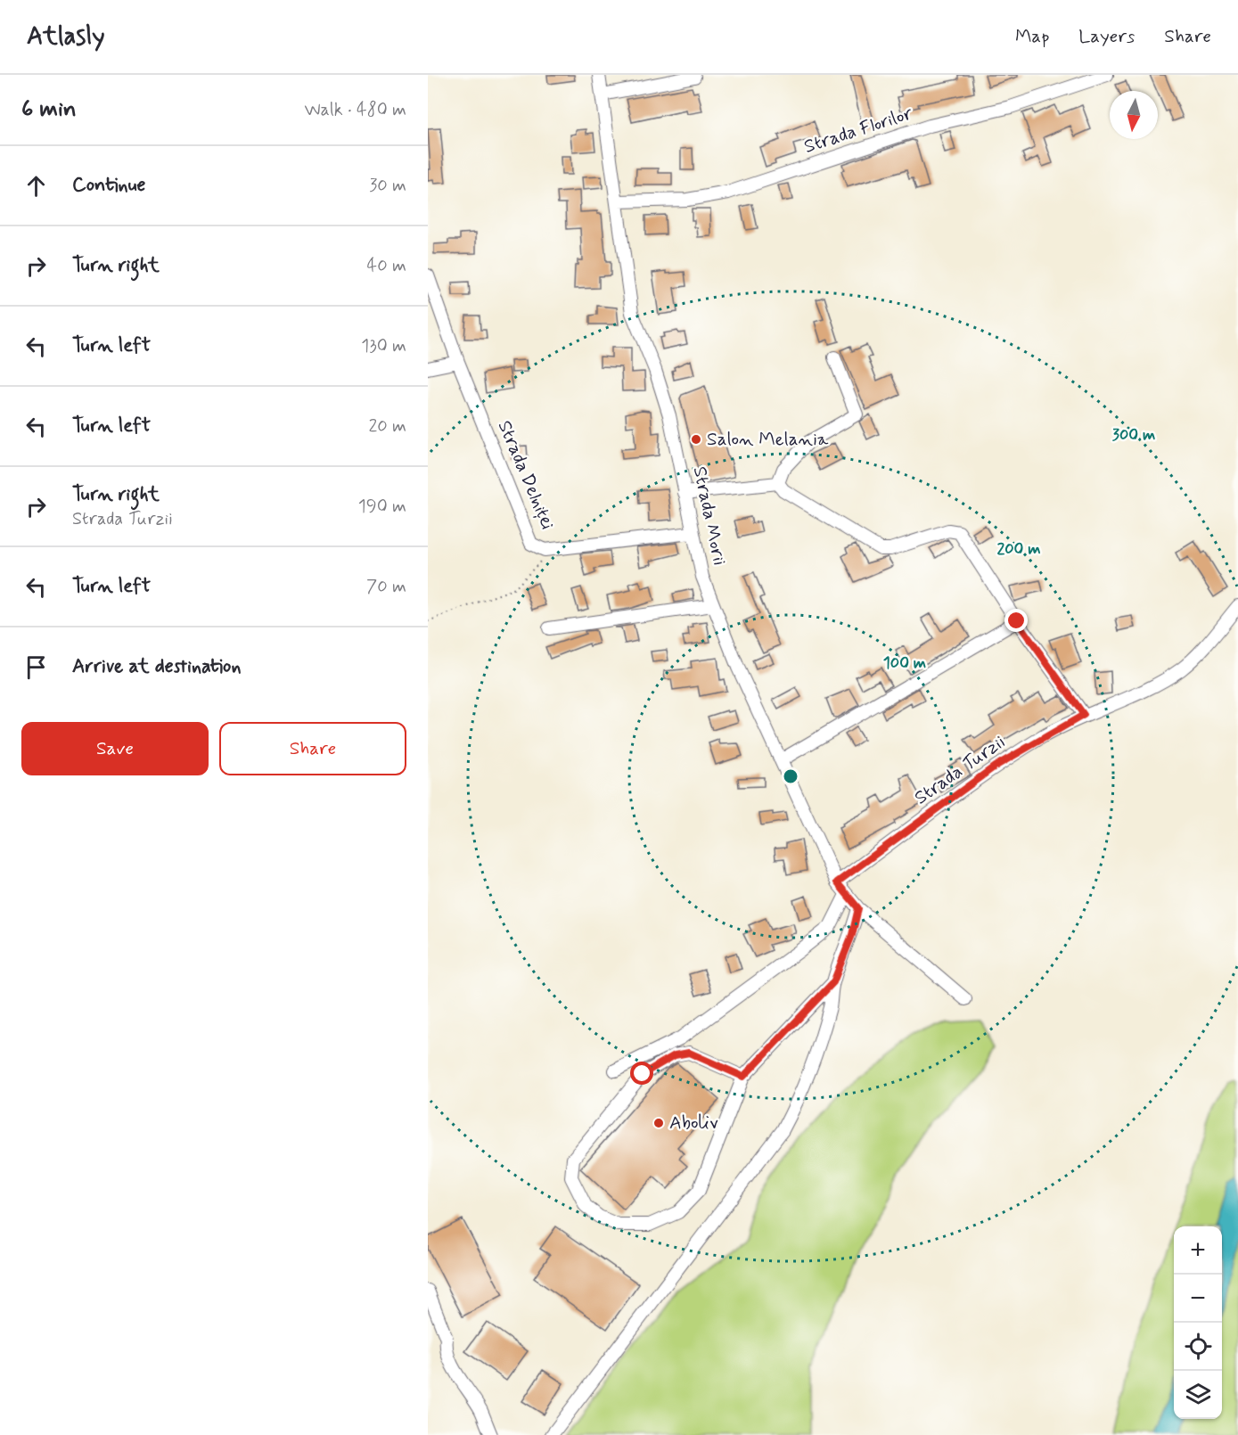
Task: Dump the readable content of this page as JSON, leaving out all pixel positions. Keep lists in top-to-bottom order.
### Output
{
  "streets": {
    "street": [
      "Strada Florilor",
      "Strada Delniței",
      "Strada Morii",
      "Strada Turzii"
    ]
  },
  "crossings": [
    ["Strada Florilor", "Strada Morii"],
    ["Strada Delniței", "Strada Morii"],
    ["Strada Morii", "Strada Turzii"]
  ],
  "places": ["Salon Melania", "Aboliv"],
  "north": "bottom",
  "page": {
    "header": "Atlasly",
    "nav": ["Map", "Layers", "Share"],
    "heading": ["6 min", "Walk · 480 m"],
    "list": [
      ["Continue", "30 m"],
      ["Turn right", "40 m"],
      ["Turn left", "130 m"],
      ["Turn left", "20 m"],
      ["Turn right", "Strada Turzii", "190 m"],
      ["Turn left", "70 m"],
      "Arrive at destination"
    ],
    "buttons": ["Save", "Share"],
    "map_buttons": ["+", "−"]
  },
  "rings": ["300 m", "200 m", "100 m"]
}
